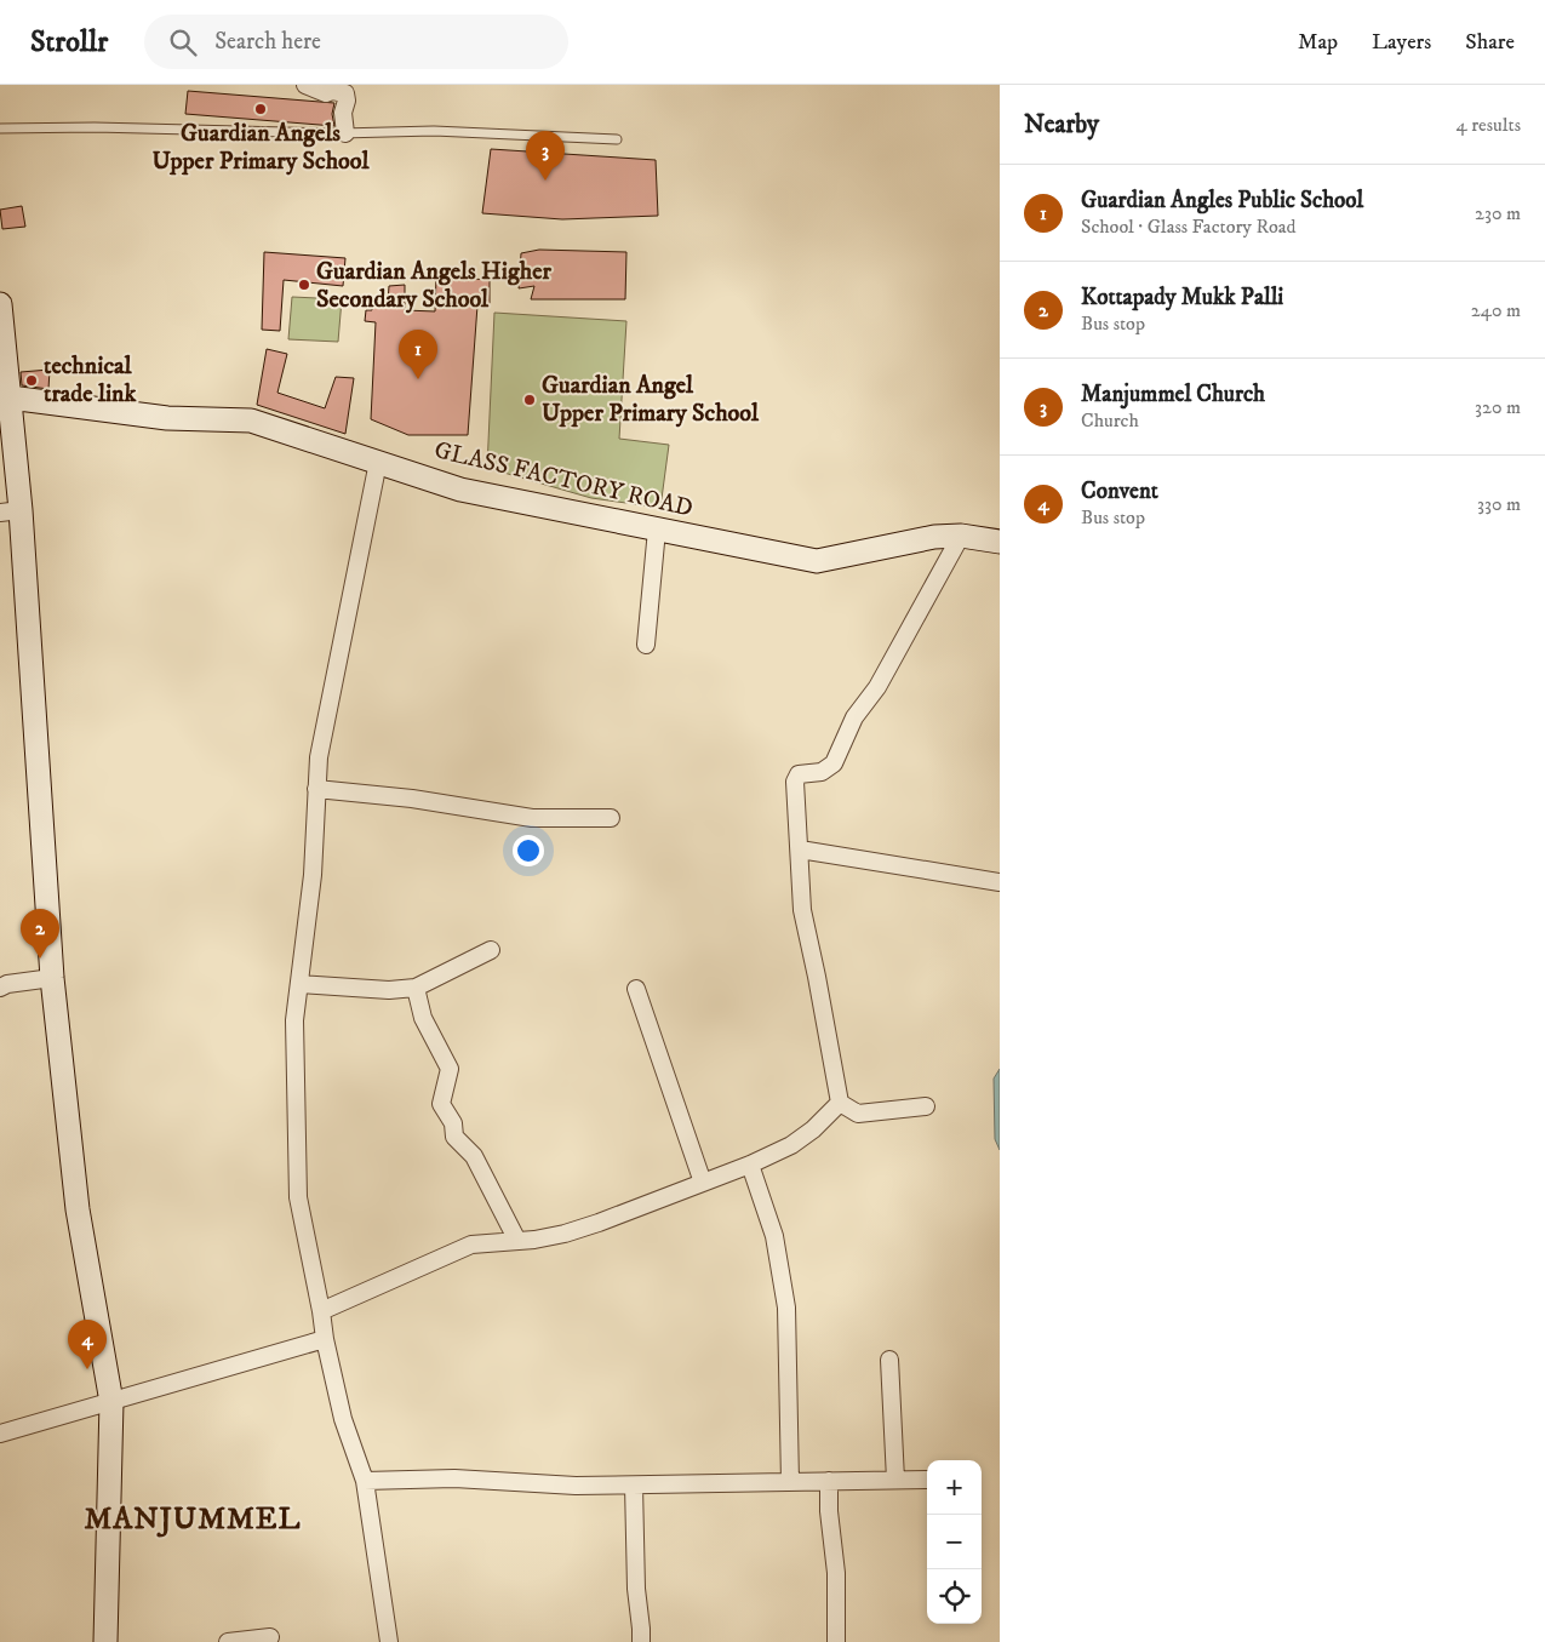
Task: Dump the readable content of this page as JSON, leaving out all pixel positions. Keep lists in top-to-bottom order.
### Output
{
  "streets": {
    "main road": ["GLASS FACTORY ROAD"]
  },
  "districts": ["MANJUMMEL"],
  "places": [
    "Guardian Angels Upper Primary School",
    "Guardian Angels Higher Secondary School",
    "technical trade link",
    "Guardian Angel Upper Primary School"
  ],
  "page": {
    "header": "Strollr",
    "search": "Search here",
    "nav": ["Map", "Layers", "Share"],
    "heading": ["Nearby", "4 results"],
    "pins": [
      "3",
      "1",
      "2",
      "4"
    ],
    "list": [
      {
        "mark": "1",
        "name": "Guardian Angles Public School",
        "note": "School · Glass Factory Road",
        "value": "230 m"
      },
      {
        "mark": "2",
        "name": "Kottapady Mukk Palli",
        "note": "Bus stop",
        "value": "240 m"
      },
      {
        "mark": "3",
        "name": "Manjummel Church",
        "note": "Church",
        "value": "320 m"
      },
      {
        "mark": "4",
        "name": "Convent",
        "note": "Bus stop",
        "value": "330 m"
      }
    ],
    "map_buttons": ["+", "−"]
  }
}
